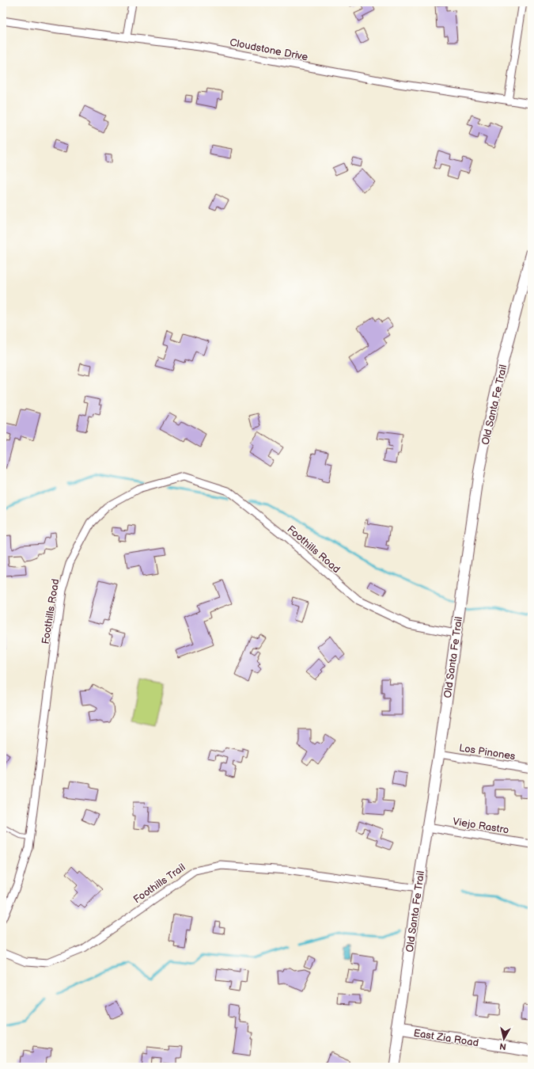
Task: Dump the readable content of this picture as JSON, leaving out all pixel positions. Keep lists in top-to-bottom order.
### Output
{
  "streets": {
    "street": [
      "Cloudstone Drive",
      "Old Santa Fe Trail",
      "Foothills Road",
      "Los Pinones",
      "Viejo Rastro",
      "Foothills Trail",
      "East Zia Road"
    ]
  },
  "crossings": [
    ["Old Santa Fe Trail", "Foothills Road"],
    ["Old Santa Fe Trail", "Los Pinones"],
    ["Old Santa Fe Trail", "Viejo Rastro"],
    ["Old Santa Fe Trail", "Foothills Trail"],
    ["Old Santa Fe Trail", "East Zia Road"]
  ],
  "north": "bottom"
}
